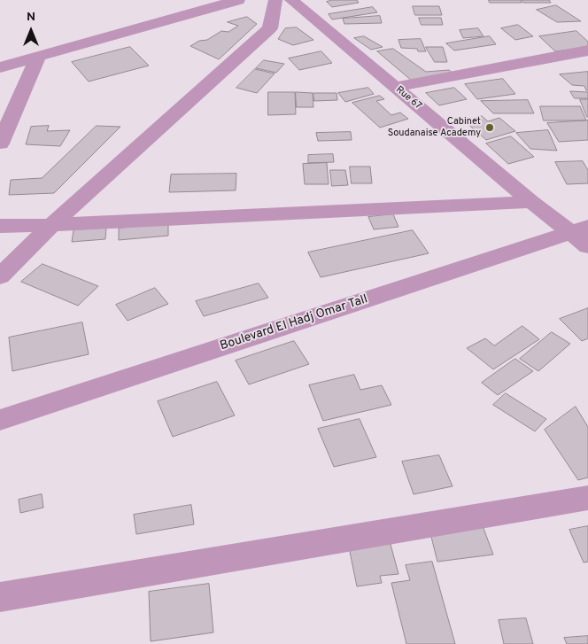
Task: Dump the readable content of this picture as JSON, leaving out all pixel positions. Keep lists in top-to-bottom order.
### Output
{
  "streets": {
    "street": ["Rue 67", "Boulevard El Hadj Omar Tall"]
  },
  "crossings": [
    ["Rue 67", "Boulevard El Hadj Omar Tall"]
  ],
  "places": ["Cabinet Soudanaise Academy"],
  "north": "top"
}
